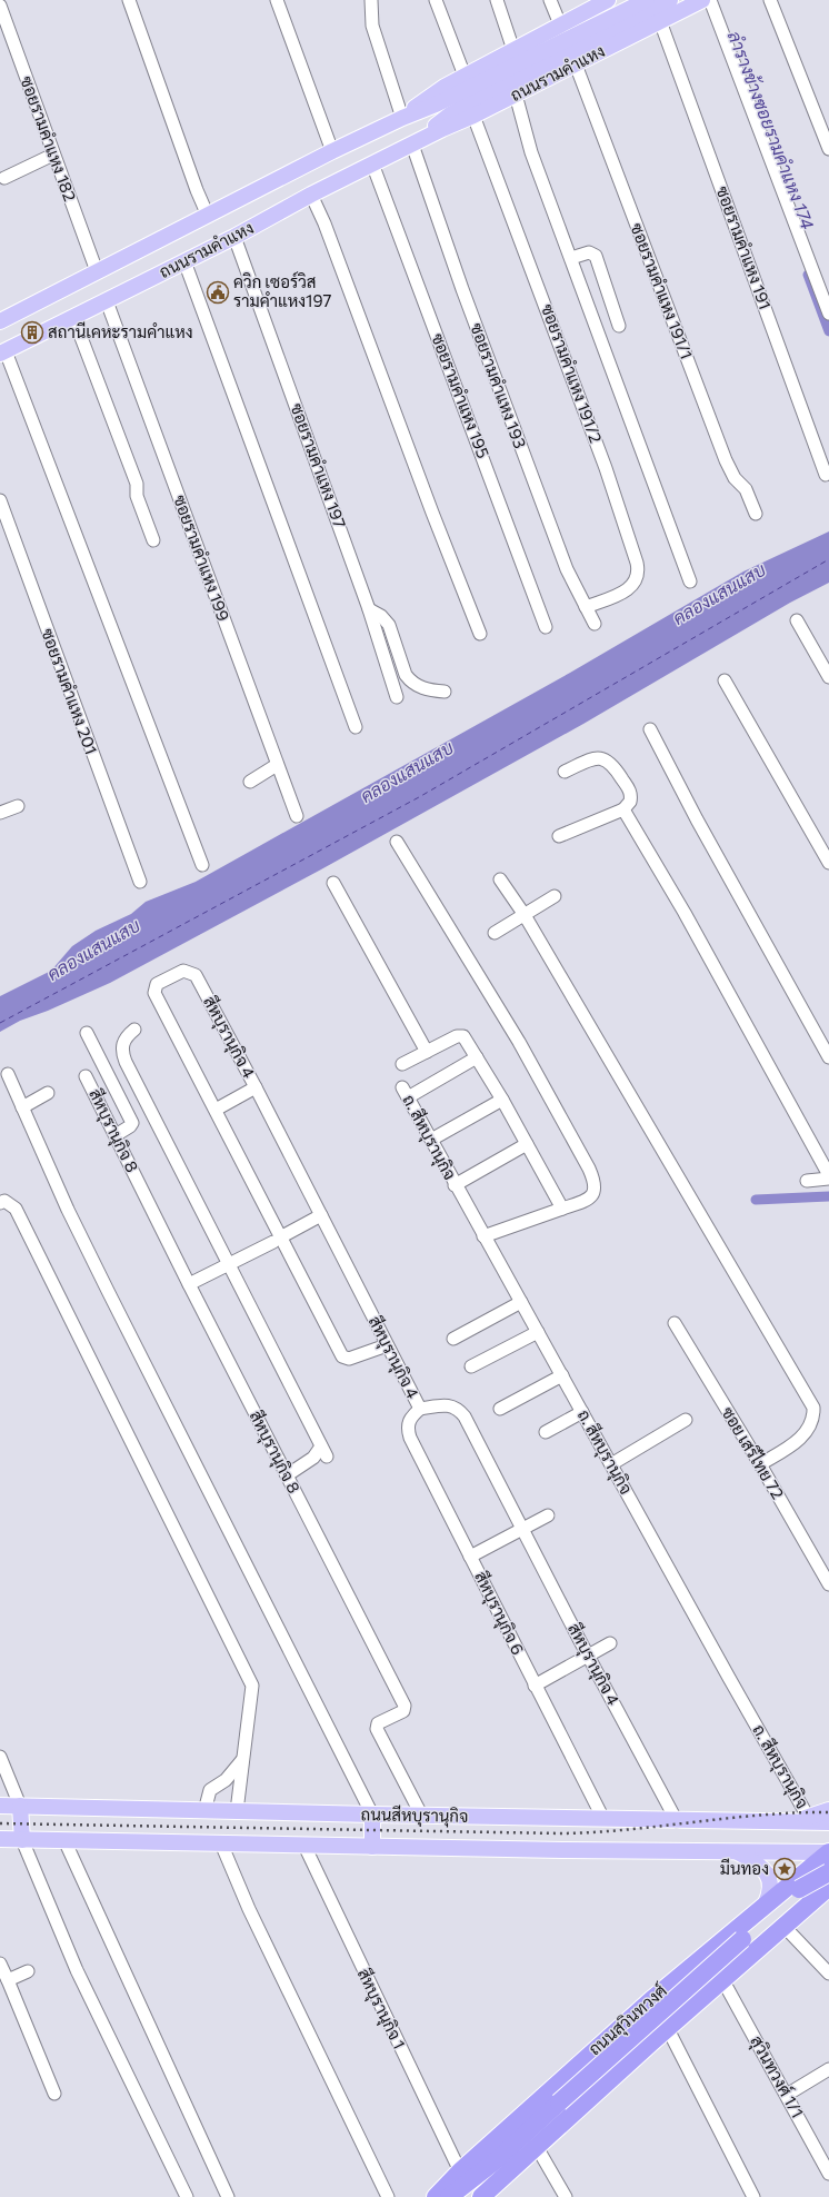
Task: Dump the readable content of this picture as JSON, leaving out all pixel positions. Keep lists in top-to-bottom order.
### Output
{
  "streets": {
    "highway": ["ถนนสุวินทวงศ์"],
    "main road": ["ถนนรามคำแหง", "ถนนสีหบุรานุกิจ"],
    "street": [
      "ซอยรามคำแหง 182",
      "ซอยรามคำแหง 191",
      "ซอยรามคำแหง 191/1",
      "ซอยรามคำแหง 191/2",
      "ซอยรามคำแหง 193",
      "ซอยรามคำแหง 195",
      "ซอยรามคำแหง 197",
      "ซอยรามคำแหง 199",
      "ซอยรามคำแหง 201",
      "สีหบุรานุกิจ 4",
      "สีหบุรานุกิจ 8",
      "ถ. สีหบุรานุกิจ",
      "ซอย เสรีไทย 72",
      "สีหบุรานุกิจ 6",
      "สีหบุรานุกิจ 1",
      "สุวินทวงศ์ 1/1"
    ]
  },
  "crossings": [
    ["ถนนรามคำแหง", "ซอยรามคำแหง 182"],
    ["ถนนรามคำแหง", "ซอยรามคำแหง 191"],
    ["ถนนรามคำแหง", "ซอยรามคำแหง 191/1"],
    ["ถนนรามคำแหง", "ซอยรามคำแหง 191/2"],
    ["ถนนรามคำแหง", "ซอยรามคำแหง 193"],
    ["ถนนรามคำแหง", "ซอยรามคำแหง 195"],
    ["ถนนรามคำแหง", "ซอยรามคำแหง 197"],
    ["ถนนรามคำแหง", "ซอยรามคำแหง 199"],
    ["ซอยรามคำแหง 191/2", "ซอยรามคำแหง 193"],
    ["สีหบุรานุกิจ 4", "สีหบุรานุกิจ 6"],
    ["สีหบุรานุกิจ 4", "ถนนสีหบุรานุกิจ"],
    ["สีหบุรานุกิจ 8", "ถนนสีหบุรานุกิจ"],
    ["สีหบุรานุกิจ 6", "ถนนสีหบุรานุกิจ"],
    ["ถนนสีหบุรานุกิจ", "สีหบุรานุกิจ 1"],
    ["ถนนสีหบุรานุกิจ", "ถนนสุวินทวงศ์"],
    ["สีหบุรานุกิจ 1", "ถนนสุวินทวงศ์"],
    ["ถนนสุวินทวงศ์", "สุวินทวงศ์ 1/1"]
  ],
  "water": ["ลำรางข้างซอยรามคำแหง 174", "คลองแสนแสบ"],
  "places": {
    "public building": ["ควิก เซอร์วิส รามคำแหง197"],
    "building": ["สถานีเคหะรามคำแหง"],
    "place": ["มีนทอง"]
  }
}
